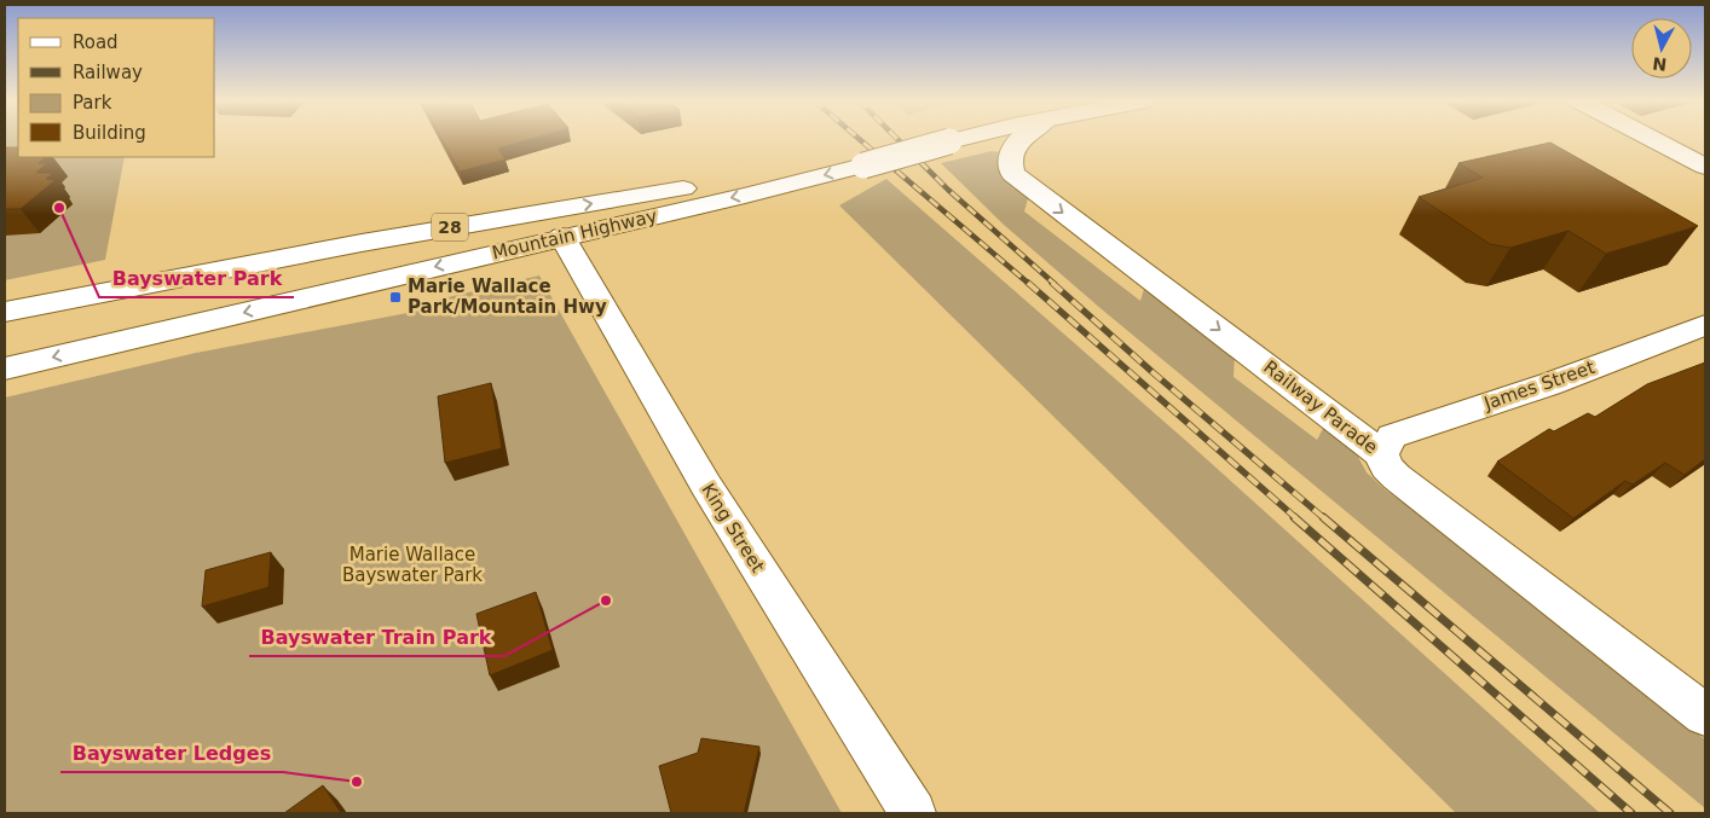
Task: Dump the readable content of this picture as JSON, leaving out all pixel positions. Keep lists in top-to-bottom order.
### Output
{
  "streets": {
    "main road": [
      "28",
      "Mountain Highway",
      "James Street",
      "Railway Parade",
      "King Street"
    ]
  },
  "crossings": [
    ["Mountain Highway", "King Street"],
    ["James Street", "Railway Parade"]
  ],
  "one_way": ["Railway Parade"],
  "parks": ["Marie Wallace Bayswater Park"],
  "places": {
    "other": ["Bayswater Park", "Bayswater Train Park", "Bayswater Ledges"],
    "transit": ["Marie Wallace Park/Mountain Hwy"]
  },
  "legend": [
    "Road",
    "Railway",
    "Park",
    "Building"
  ],
  "north": "bottom"
}
